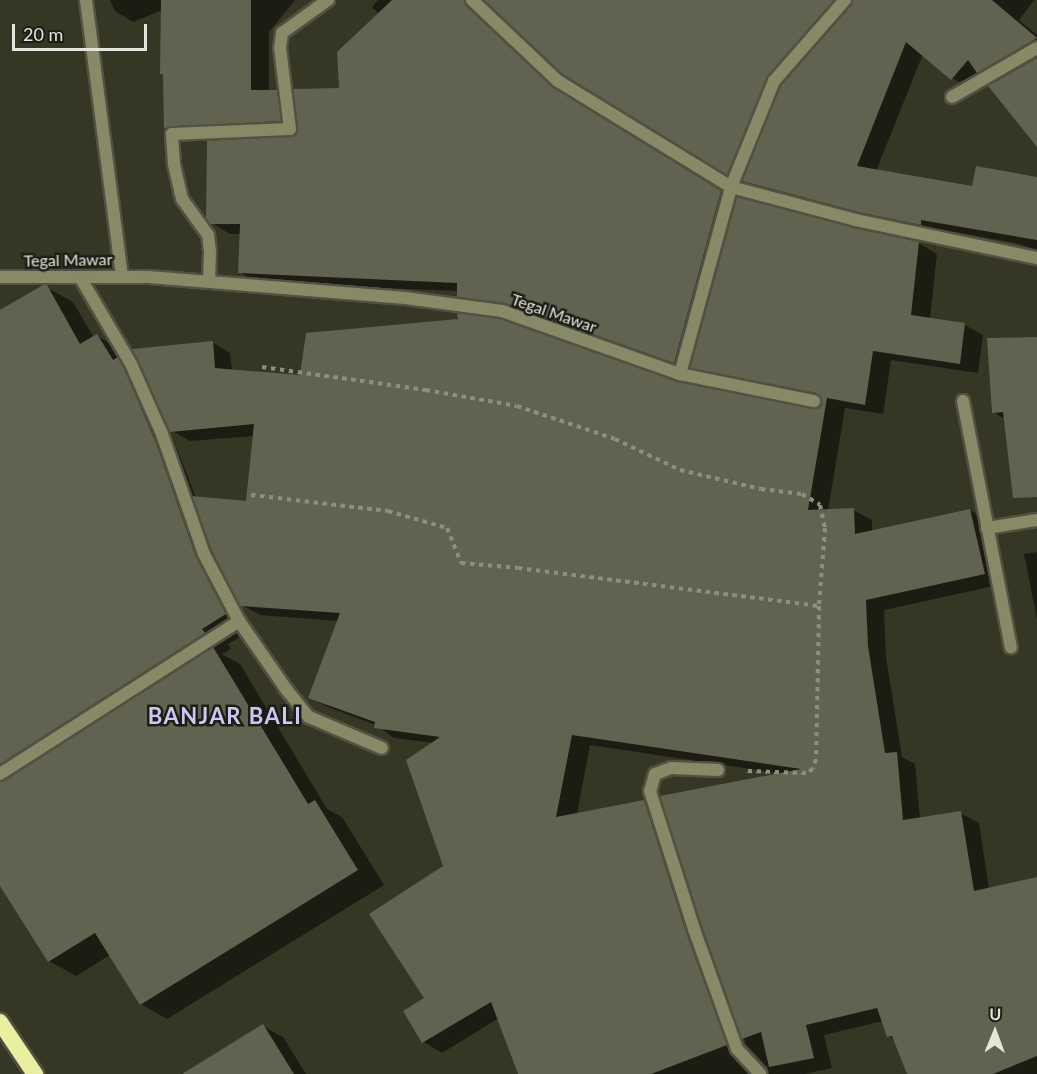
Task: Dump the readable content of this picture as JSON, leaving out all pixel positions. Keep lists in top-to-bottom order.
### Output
{
  "streets": {
    "street": ["Tegal Mawar"]
  },
  "districts": ["BANJAR BALI"],
  "scale_bar": "20 m",
  "north": "top"
}
